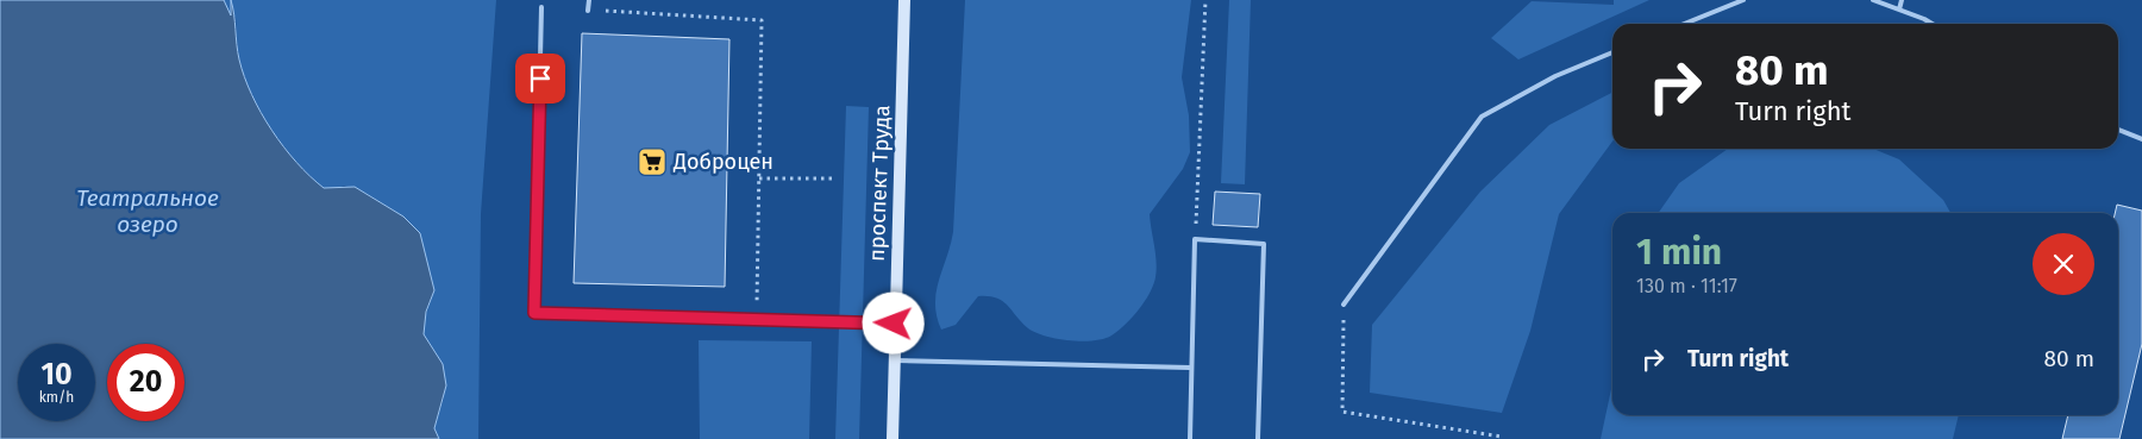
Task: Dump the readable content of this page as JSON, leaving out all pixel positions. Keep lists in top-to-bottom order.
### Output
{
  "streets": {
    "main road": ["проспект Труда"]
  },
  "water": ["Театральное озеро"],
  "places": {
    "supermarket": ["Доброцен"]
  },
  "page": {
    "turn": ["80 m", "Turn right"],
    "heading": ["1 min", "130 m · 11:17"],
    "list": [
      {
        "name": "Turn right",
        "value": "80 m"
      }
    ],
    "speed": "10 km/h",
    "limit": "20"
  }
}
